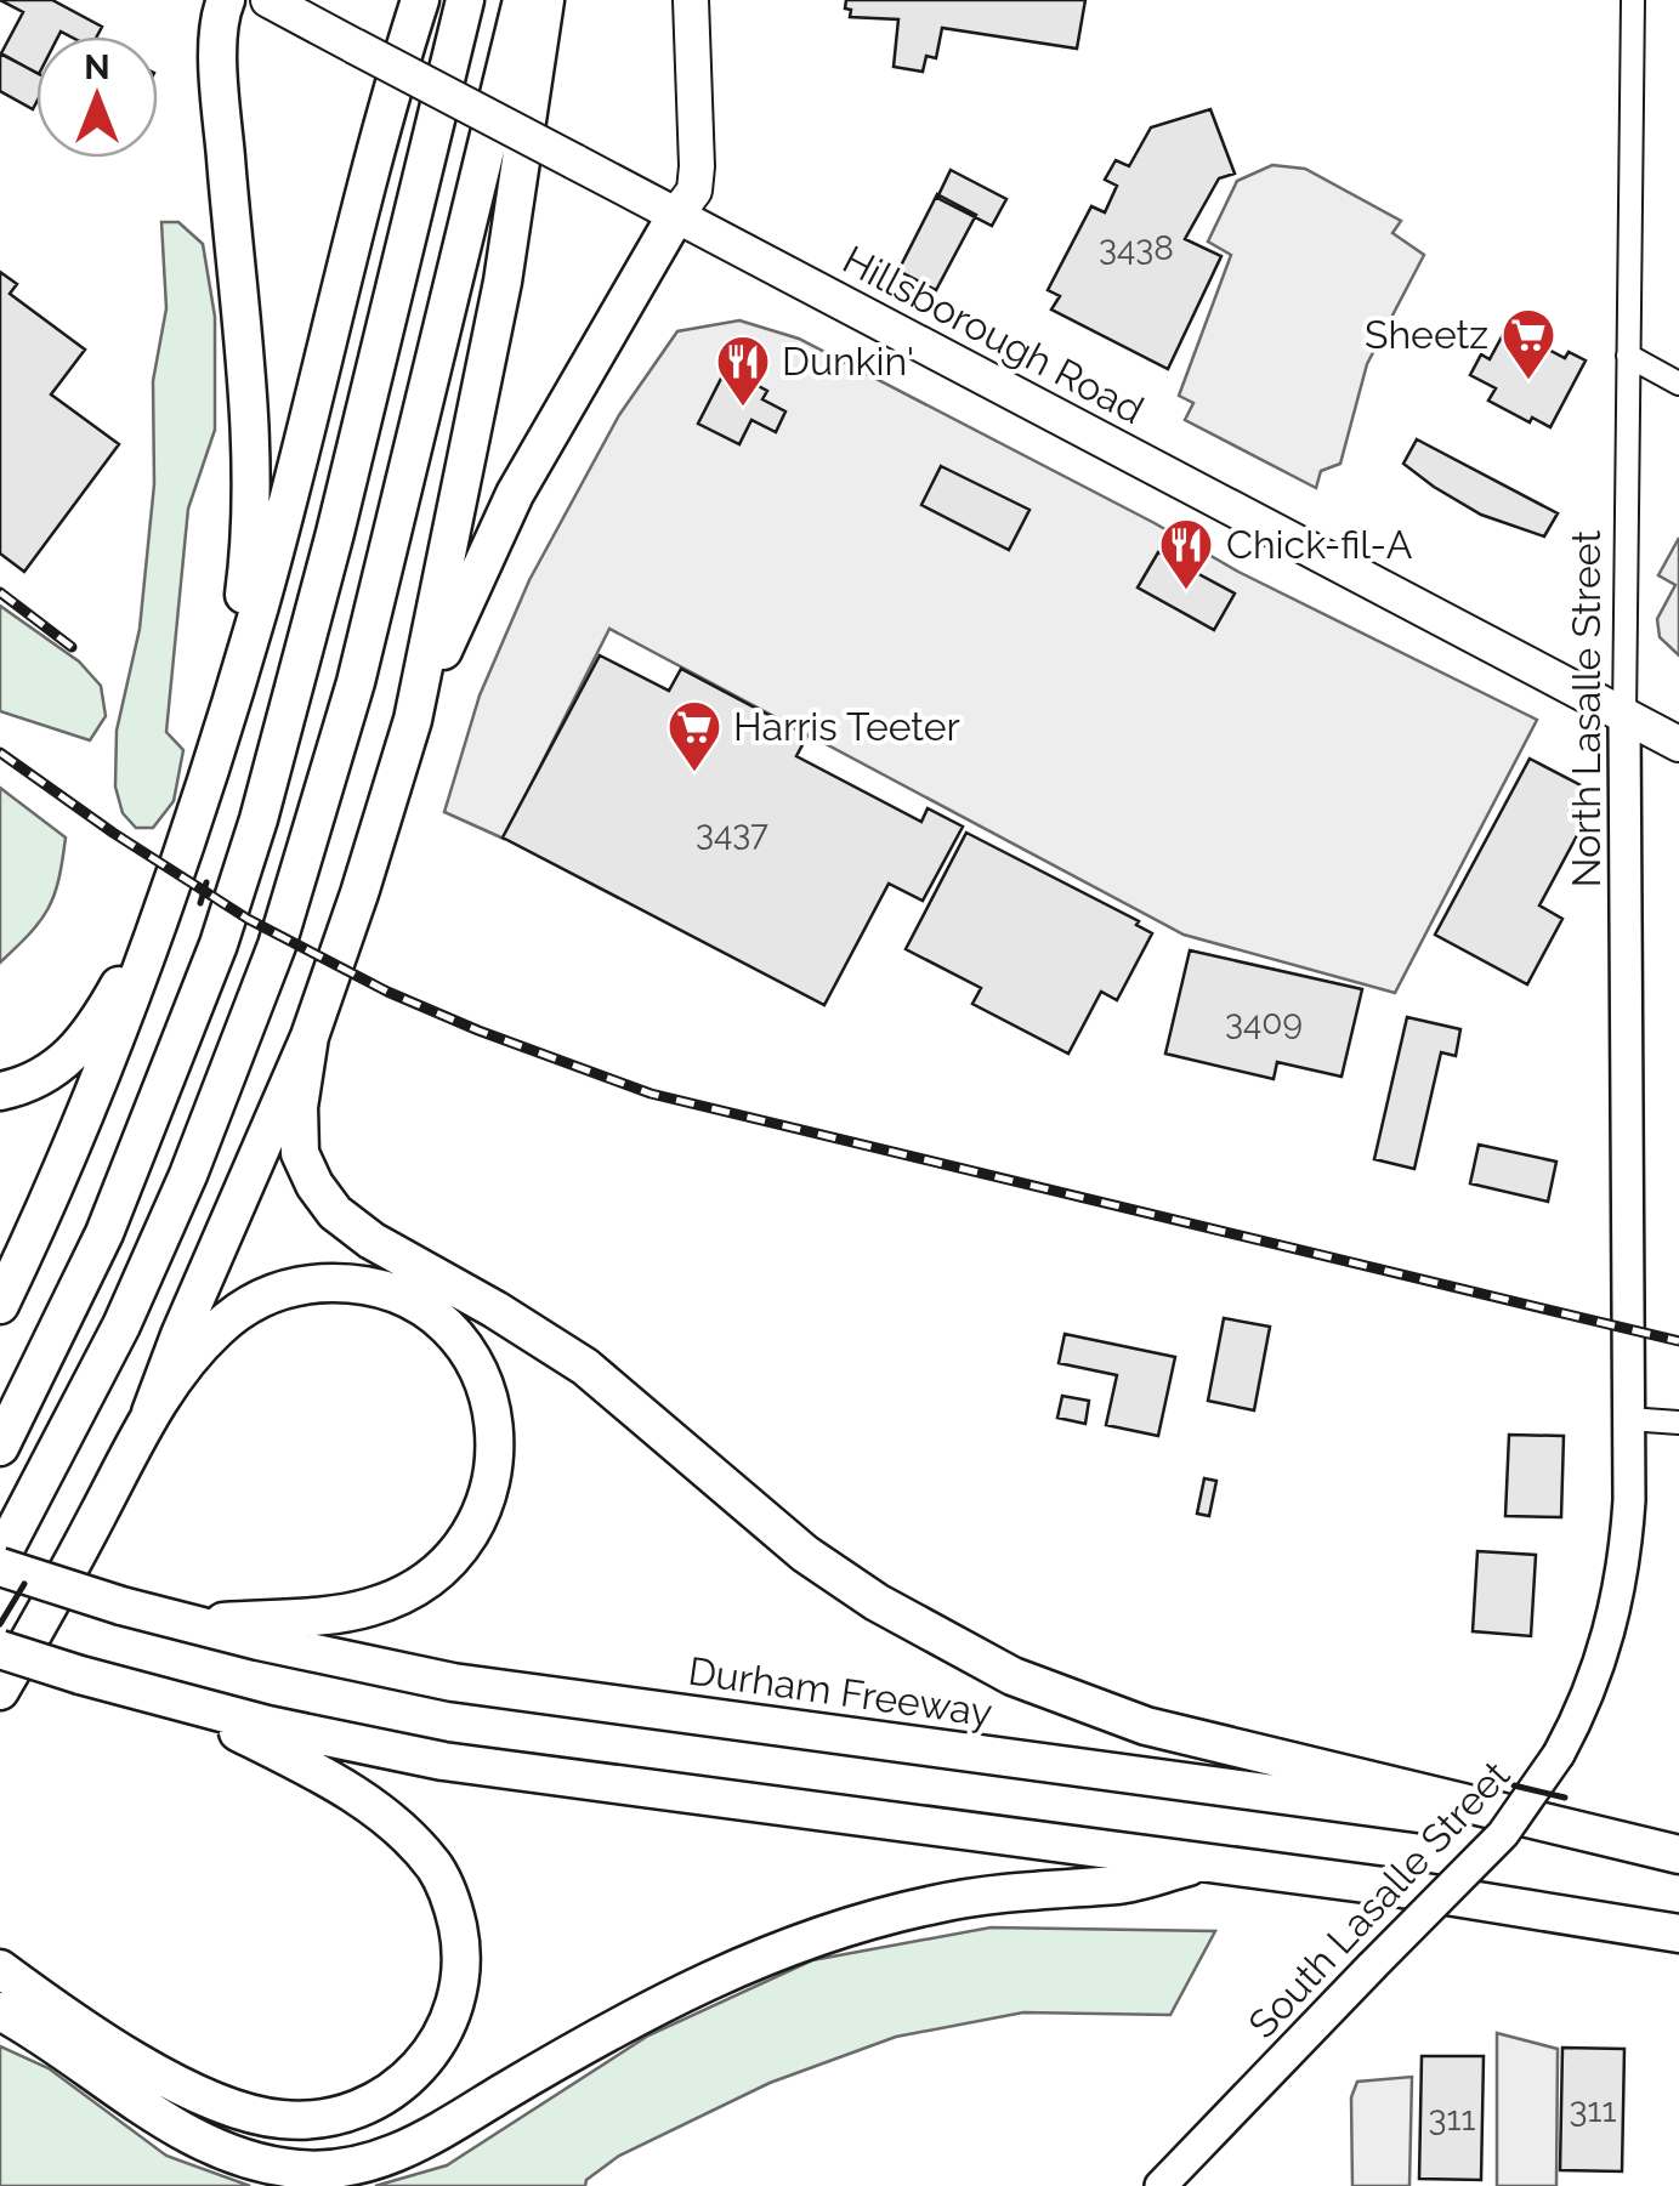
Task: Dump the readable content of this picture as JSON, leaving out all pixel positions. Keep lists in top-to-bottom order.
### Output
{
  "streets": {
    "highway": ["Durham Freeway"],
    "main road": ["Hillsborough Road"],
    "street": ["North Lasalle Street", "South Lasalle Street"]
  },
  "crossings": [
    ["Hillsborough Road", "North Lasalle Street"],
    ["North Lasalle Street", "South Lasalle Street"]
  ],
  "places": {
    "supermarket": ["Sheetz", "Harris Teeter"],
    "restaurant": ["Dunkin'", "Chick-fil-A"]
  },
  "house_numbers": [
    "3438",
    "3437",
    "3409",
    "311",
    "311"
  ],
  "north": "top"
}
